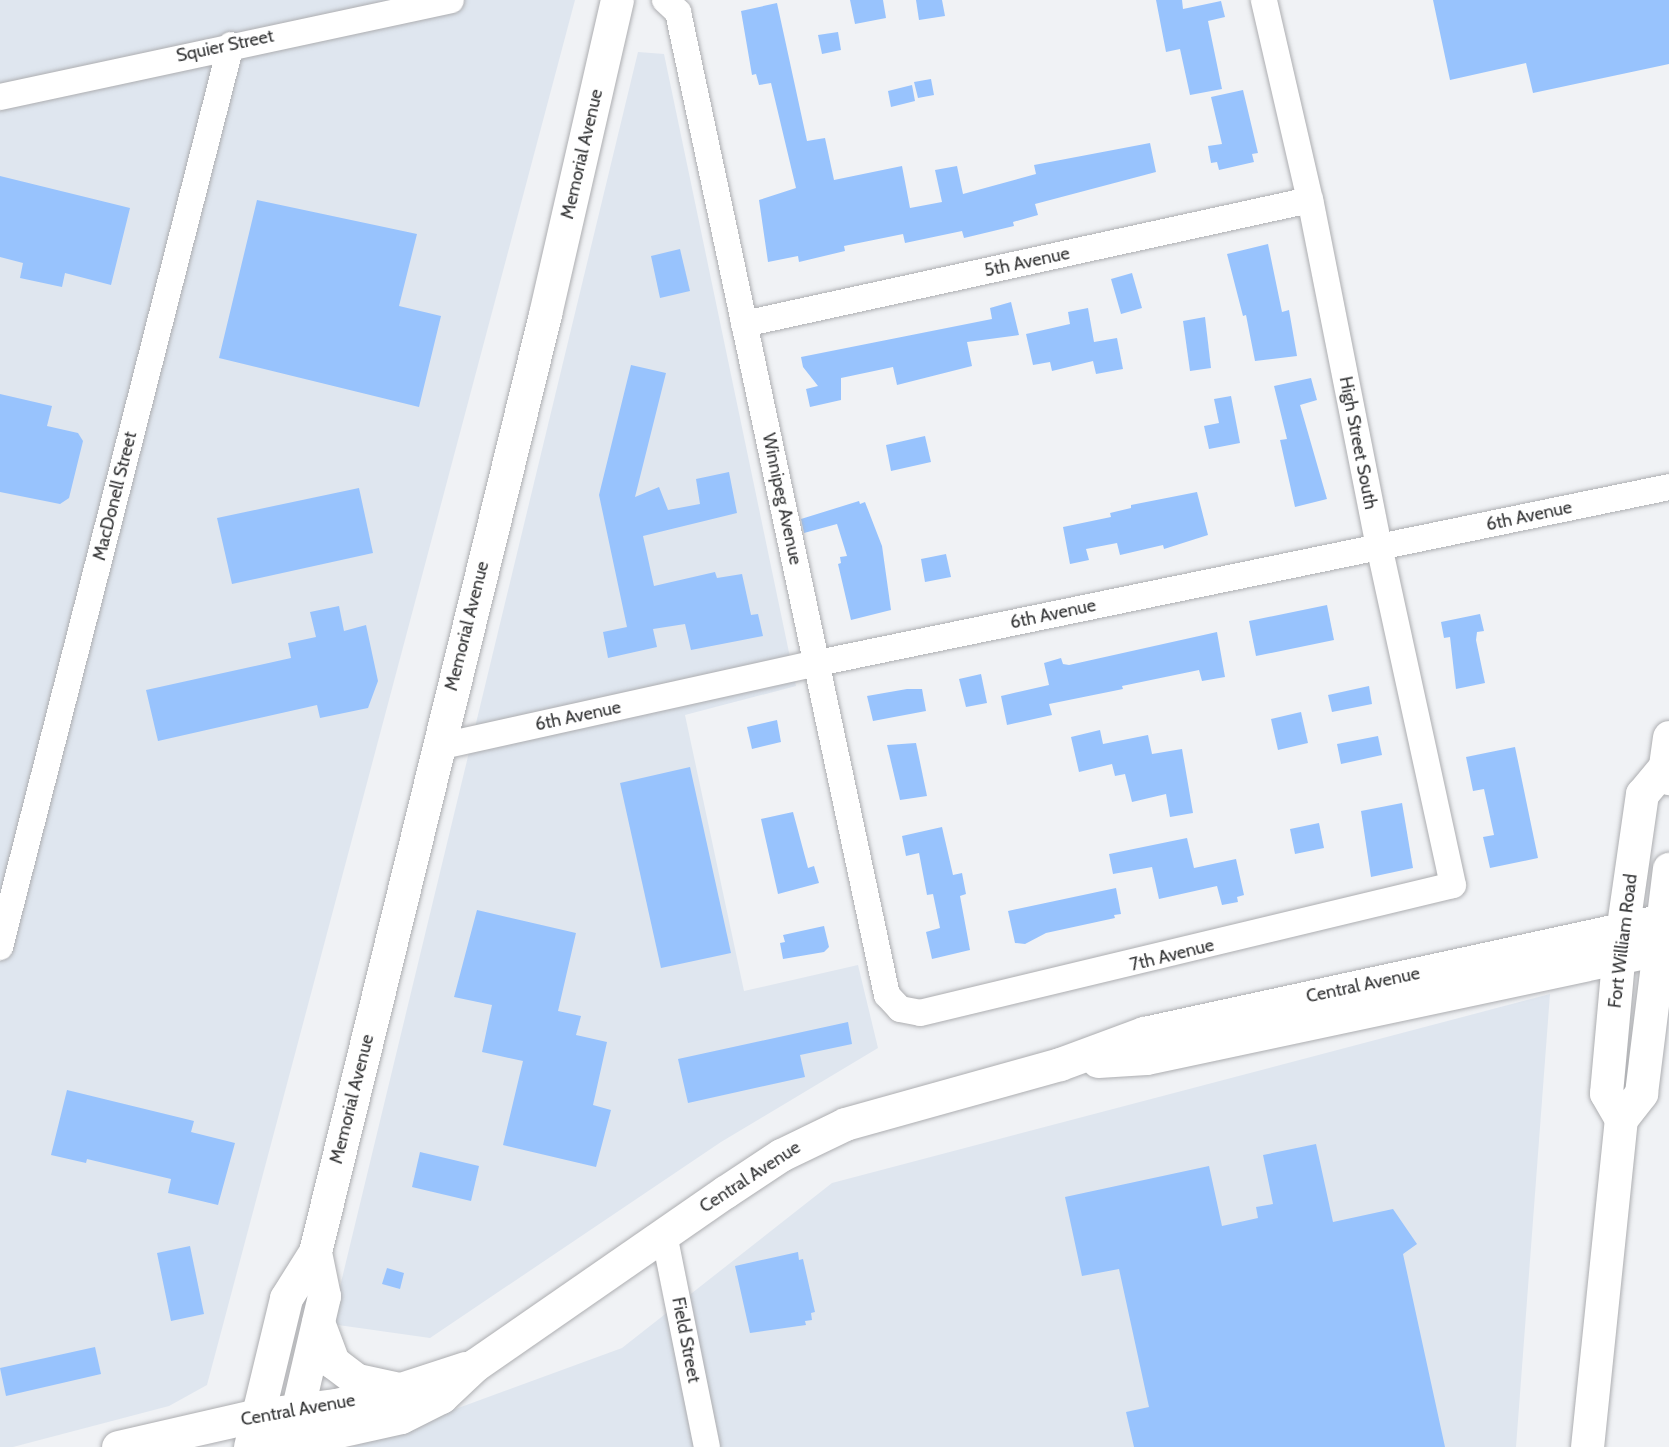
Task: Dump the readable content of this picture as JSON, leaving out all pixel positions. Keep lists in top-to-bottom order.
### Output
{
  "streets": {
    "main road": ["Memorial Avenue", "Fort William Road", "Central Avenue"],
    "street": [
      "Squier Street",
      "5th Avenue",
      "High Street South",
      "MacDonell Street",
      "Winnipeg Avenue",
      "6th Avenue",
      "7th Avenue",
      "Field Street"
    ]
  },
  "crossings": [
    ["Squier Street", "MacDonell Street"],
    ["Memorial Avenue", "6th Avenue"],
    ["Memorial Avenue", "Central Avenue"],
    ["5th Avenue", "High Street South"],
    ["5th Avenue", "Winnipeg Avenue"],
    ["High Street South", "6th Avenue"],
    ["High Street South", "7th Avenue"],
    ["Winnipeg Avenue", "6th Avenue"],
    ["Winnipeg Avenue", "7th Avenue"],
    ["Fort William Road", "Central Avenue"],
    ["Central Avenue", "Field Street"]
  ]
}
